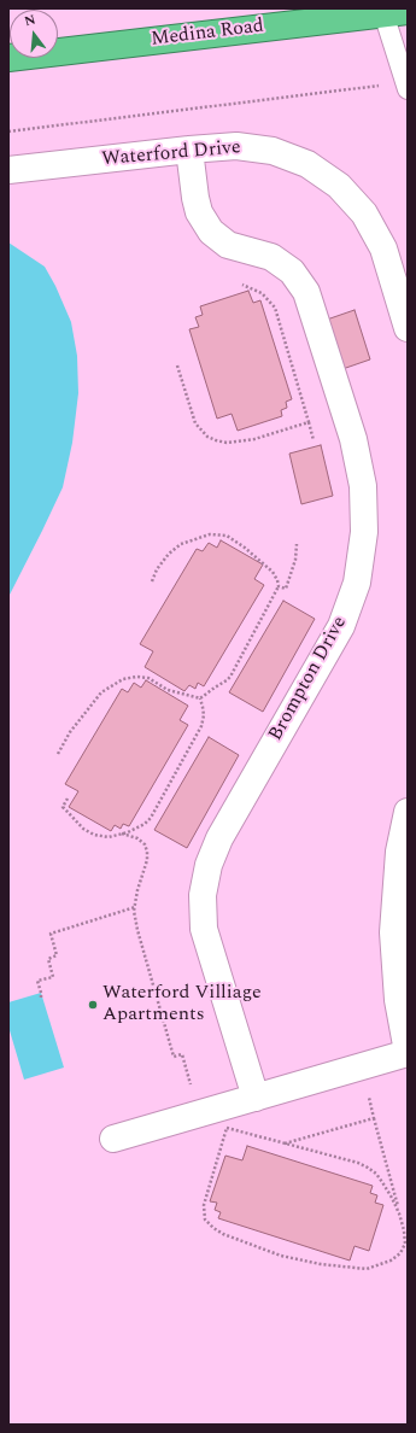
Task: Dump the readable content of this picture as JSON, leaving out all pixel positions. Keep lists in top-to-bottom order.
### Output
{
  "streets": {
    "highway": ["Medina Road"],
    "street": ["Waterford Drive", "Brompton Drive"]
  },
  "crossings": [
    ["Waterford Drive", "Brompton Drive"]
  ],
  "places": ["Waterford Villiage Apartments"],
  "north": "top"
}
